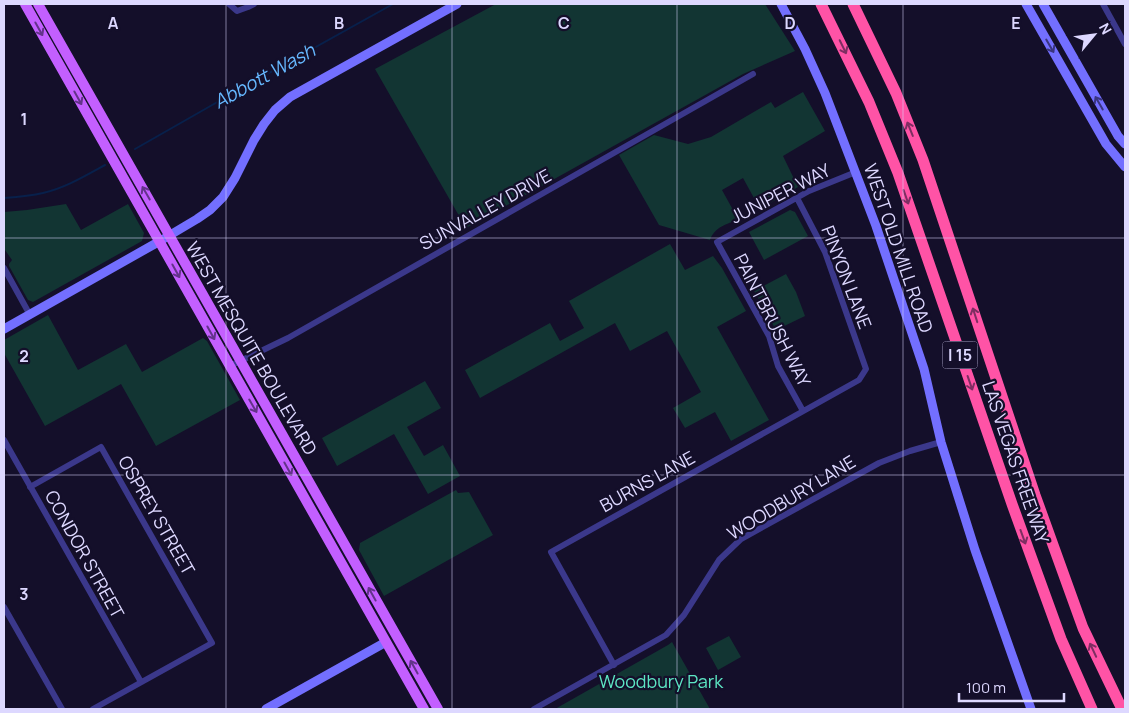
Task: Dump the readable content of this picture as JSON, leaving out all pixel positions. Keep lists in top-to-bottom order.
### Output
{
  "streets": {
    "highway": ["I 15", "LAS VEGAS FREEWAY"],
    "main road": ["WEST MESQUITE BOULEVARD"],
    "street": [
      "JUNIPER WAY",
      "SUNVALLEY DRIVE",
      "WEST OLD MILL ROAD",
      "PINYON LANE",
      "PAINTBRUSH WAY",
      "BURNS LANE",
      "WOODBURY LANE",
      "OSPREY STREET",
      "CONDOR STREET"
    ]
  },
  "crossings": [
    ["JUNIPER WAY", "WEST OLD MILL ROAD"],
    ["JUNIPER WAY", "PINYON LANE"],
    ["JUNIPER WAY", "PAINTBRUSH WAY"],
    ["SUNVALLEY DRIVE", "WEST MESQUITE BOULEVARD"],
    ["WEST OLD MILL ROAD", "WOODBURY LANE"],
    ["PINYON LANE", "BURNS LANE"],
    ["PAINTBRUSH WAY", "BURNS LANE"],
    ["BURNS LANE", "WOODBURY LANE"],
    ["OSPREY STREET", "CONDOR STREET"]
  ],
  "water": ["Abbott Wash"],
  "parks": ["Woodbury Park"],
  "scale_bar": "100 m",
  "north": "top right",
  "grid": {
    "columns": [
      "A",
      "B",
      "C",
      "D",
      "E"
    ],
    "rows": ["1", "2", "3"]
  }
}
